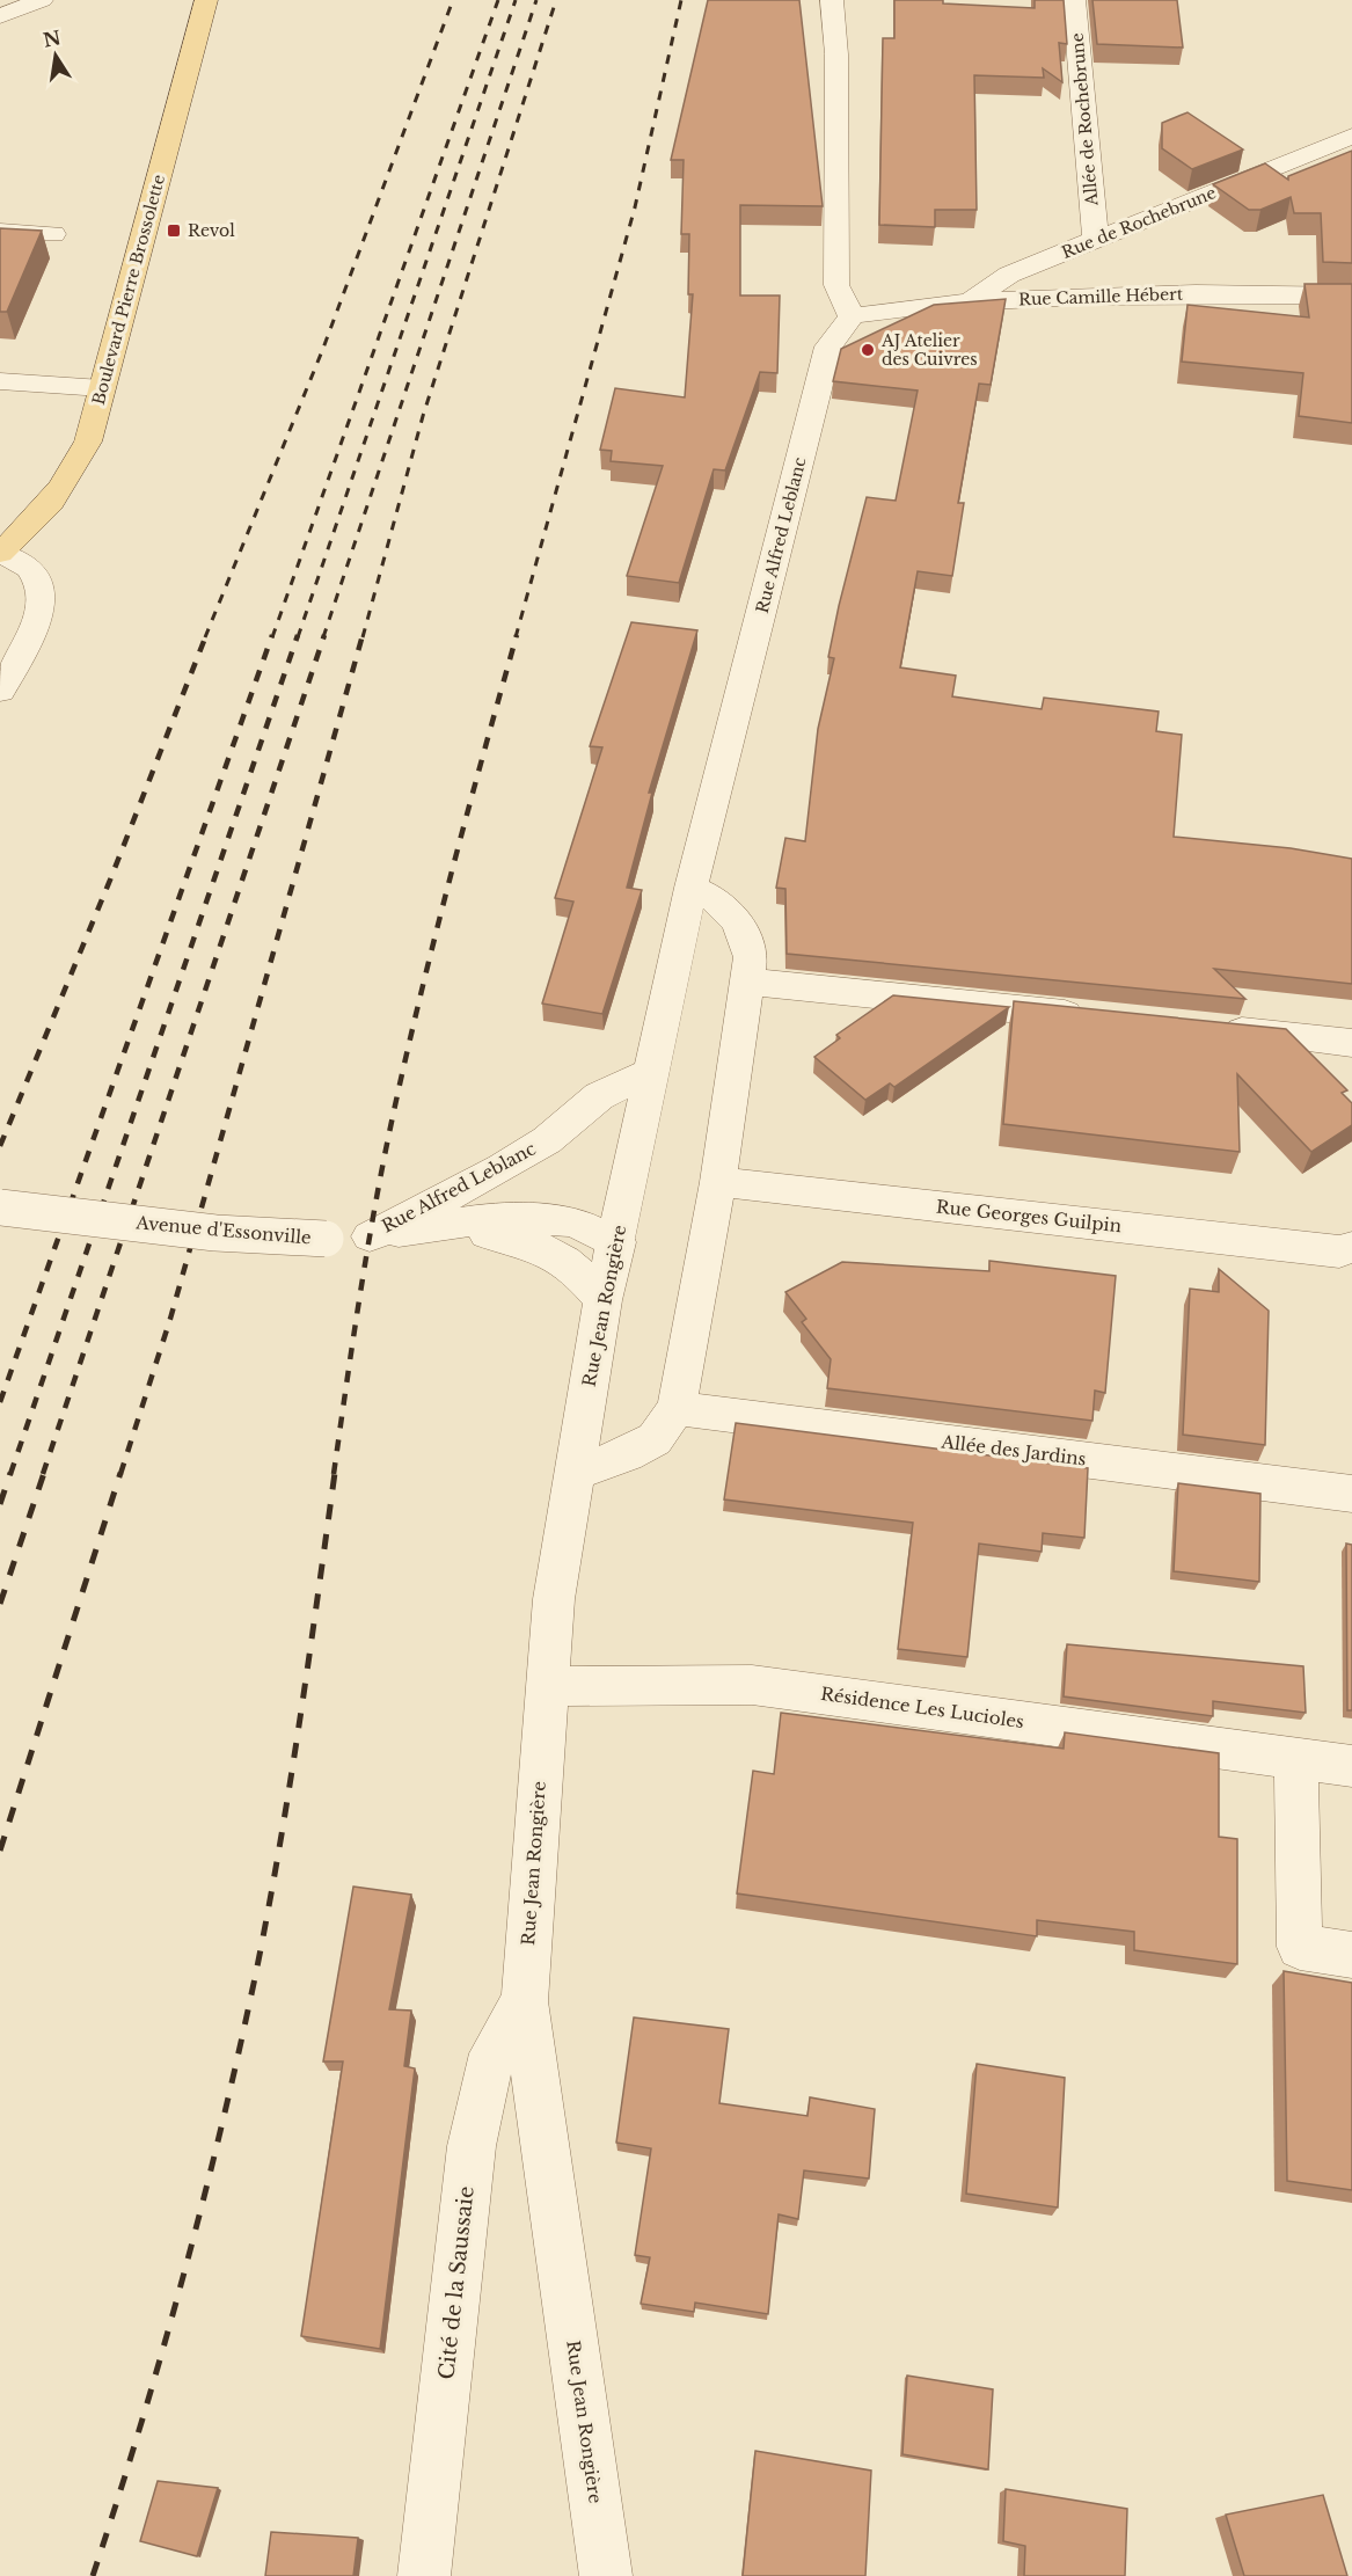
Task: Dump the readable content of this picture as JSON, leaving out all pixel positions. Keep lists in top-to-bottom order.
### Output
{
  "streets": {
    "main road": ["Boulevard Pierre Brossolette"],
    "street": [
      "Allée de Rochebrune",
      "Rue de Rochebrune",
      "Rue Camille Hébert",
      "Rue Alfred Leblanc",
      "Rue Georges Guilpin",
      "Avenue d'Essonville",
      "Rue Jean Rongière",
      "Allée des Jardins",
      "Résidence Les Lucioles",
      "Cité de la Saussaie"
    ]
  },
  "crossings": [
    ["Allée de Rochebrune", "Rue de Rochebrune"],
    ["Rue de Rochebrune", "Rue Camille Hébert"],
    ["Rue Camille Hébert", "Rue Alfred Leblanc"],
    ["Rue Alfred Leblanc", "Avenue d'Essonville"],
    ["Rue Alfred Leblanc", "Rue Jean Rongière"],
    ["Avenue d'Essonville", "Rue Jean Rongière"],
    ["Rue Jean Rongière", "Résidence Les Lucioles"],
    ["Rue Jean Rongière", "Cité de la Saussaie"]
  ],
  "places": {
    "transit": ["Revol"],
    "other": ["AJ Atelier des Cuivres"]
  },
  "north": "top"
}
